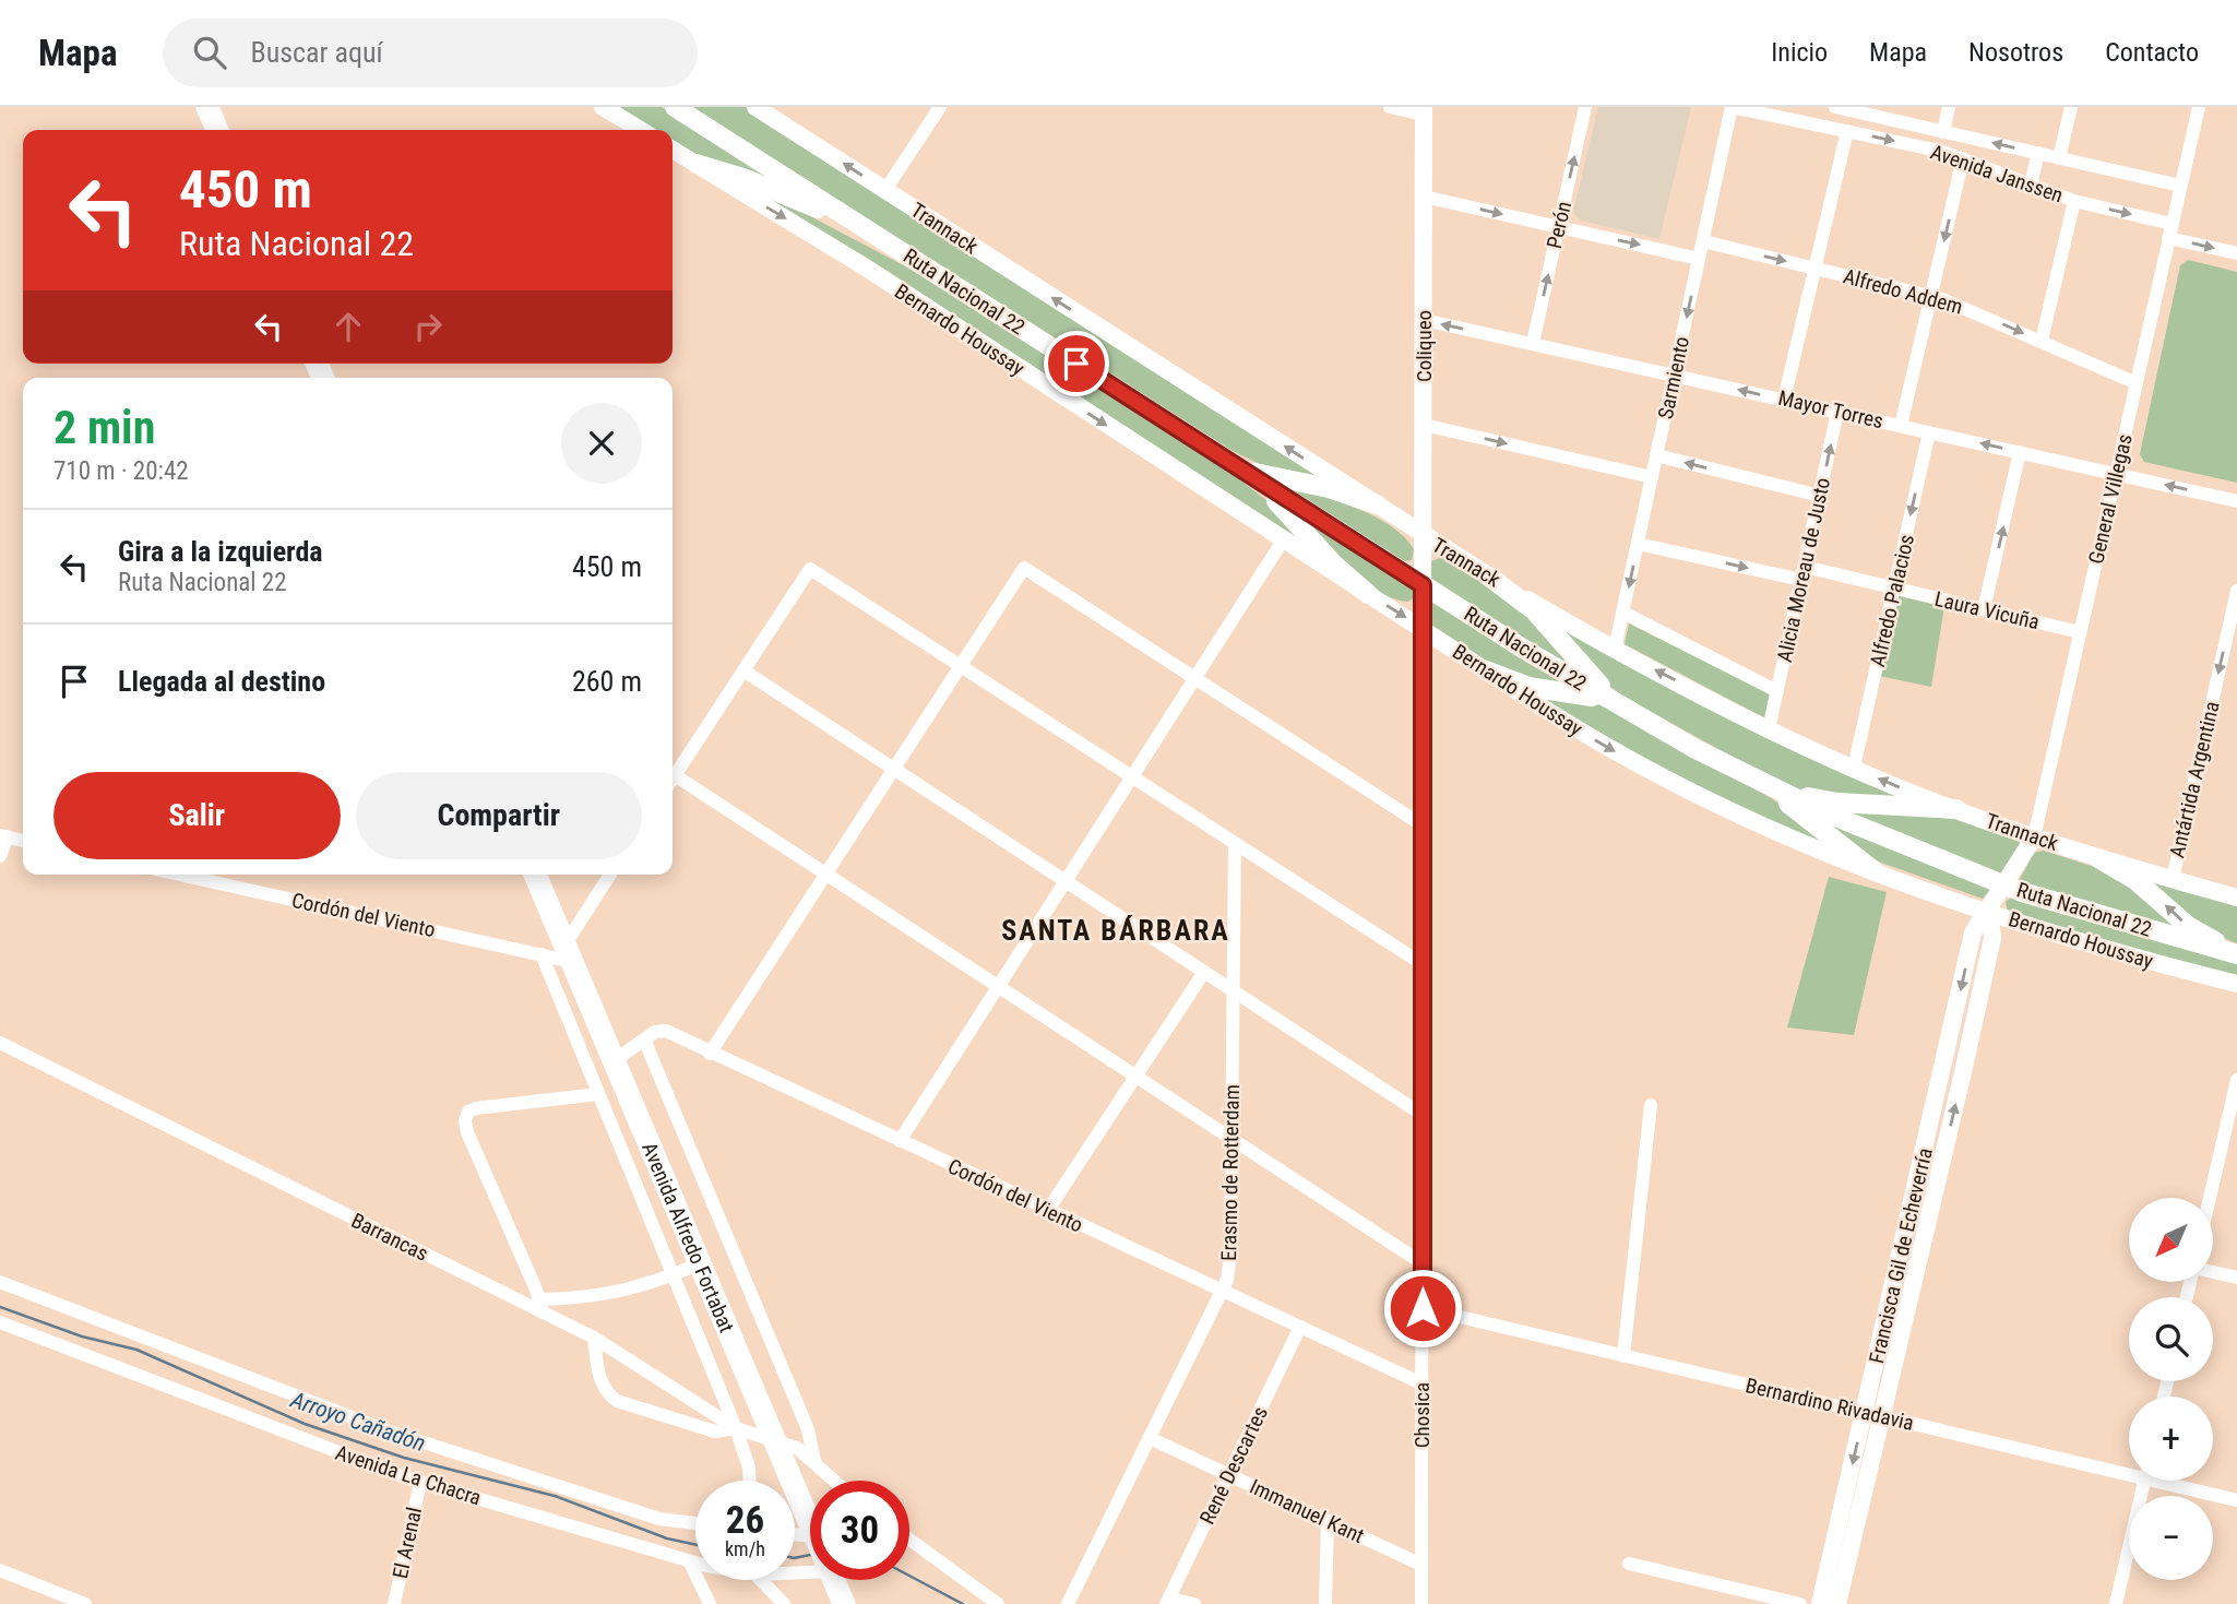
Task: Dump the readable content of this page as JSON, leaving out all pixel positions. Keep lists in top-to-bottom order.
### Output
{
  "streets": {
    "highway": ["Avenida Alfredo Fortabat"],
    "main road": ["Ruta Nacional 22"],
    "street": [
      "Avenida Janssen",
      "Perón",
      "Trannack",
      "Alfredo Addem",
      "Bernardo Houssay",
      "Coliqueo",
      "Sarmiento",
      "Mayor Torres",
      "General Villegas",
      "Alicia Moreau de Justo",
      "Alfredo Palacios",
      "Laura Vicuña",
      "Antártida Argentina",
      "Cordón del Viento",
      "Erasmo de Rotterdam",
      "Barrancas",
      "Francisca Gil de Echeverría",
      "Bernardino Rivadavia",
      "Chosica",
      "René Descartes",
      "Avenida La Chacra",
      "Immanuel Kant",
      "El Arenal"
    ]
  },
  "crossings": [
    ["Avenida Janssen", "Sarmiento"],
    ["Avenida Janssen", "General Villegas"],
    ["Perón", "Mayor Torres"],
    ["Trannack", "Coliqueo"],
    ["Trannack", "Sarmiento"],
    ["Trannack", "General Villegas"],
    ["Trannack", "Alicia Moreau de Justo"],
    ["Trannack", "Alfredo Palacios"],
    ["Trannack", "Antártida Argentina"],
    ["Ruta Nacional 22", "Coliqueo"],
    ["Ruta Nacional 22", "General Villegas"],
    ["Ruta Nacional 22", "Francisca Gil de Echeverría"],
    ["Ruta Nacional 22", "Chosica"],
    ["Alfredo Addem", "Sarmiento"],
    ["Alfredo Addem", "General Villegas"],
    ["Bernardo Houssay", "Francisca Gil de Echeverría"],
    ["Bernardo Houssay", "Chosica"],
    ["Coliqueo", "Mayor Torres"],
    ["Coliqueo", "Chosica"],
    ["Sarmiento", "Mayor Torres"],
    ["Sarmiento", "Laura Vicuña"],
    ["Mayor Torres", "General Villegas"],
    ["Mayor Torres", "Alicia Moreau de Justo"],
    ["Mayor Torres", "Alfredo Palacios"],
    ["General Villegas", "Laura Vicuña"],
    ["General Villegas", "Francisca Gil de Echeverría"],
    ["Alicia Moreau de Justo", "Laura Vicuña"],
    ["Alfredo Palacios", "Laura Vicuña"],
    ["Cordón del Viento", "Erasmo de Rotterdam"],
    ["Cordón del Viento", "Avenida Alfredo Fortabat"],
    ["Cordón del Viento", "Chosica"],
    ["Cordón del Viento", "René Descartes"],
    ["Erasmo de Rotterdam", "Immanuel Kant"],
    ["Avenida Alfredo Fortabat", "Barrancas"],
    ["Francisca Gil de Echeverría", "Bernardino Rivadavia"],
    ["Bernardino Rivadavia", "Chosica"],
    ["Chosica", "Immanuel Kant"],
    ["René Descartes", "Immanuel Kant"],
    ["Avenida La Chacra", "El Arenal"]
  ],
  "one_way": [
    "Perón",
    "Trannack",
    "Alfredo Addem",
    "Bernardo Houssay",
    "Antártida Argentina"
  ],
  "districts": ["SANTA BÁRBARA"],
  "water": ["Arroyo Cañadón"],
  "north": "bottom left",
  "page": {
    "header": "Mapa",
    "search": "Buscar aquí",
    "nav": [
      "Inicio",
      "Mapa",
      "Nosotros",
      "Contacto"
    ],
    "turn": ["450 m", "Ruta Nacional 22"],
    "heading": ["2 min", "710 m · 20:42"],
    "list": [
      {
        "name": "Gira a la izquierda",
        "note": "Ruta Nacional 22",
        "value": "450 m"
      },
      {
        "name": "Llegada al destino",
        "value": "260 m"
      }
    ],
    "buttons": ["Salir", "Compartir"],
    "map_buttons": ["+", "−"],
    "speed": "26 km/h",
    "limit": "30"
  }
}
